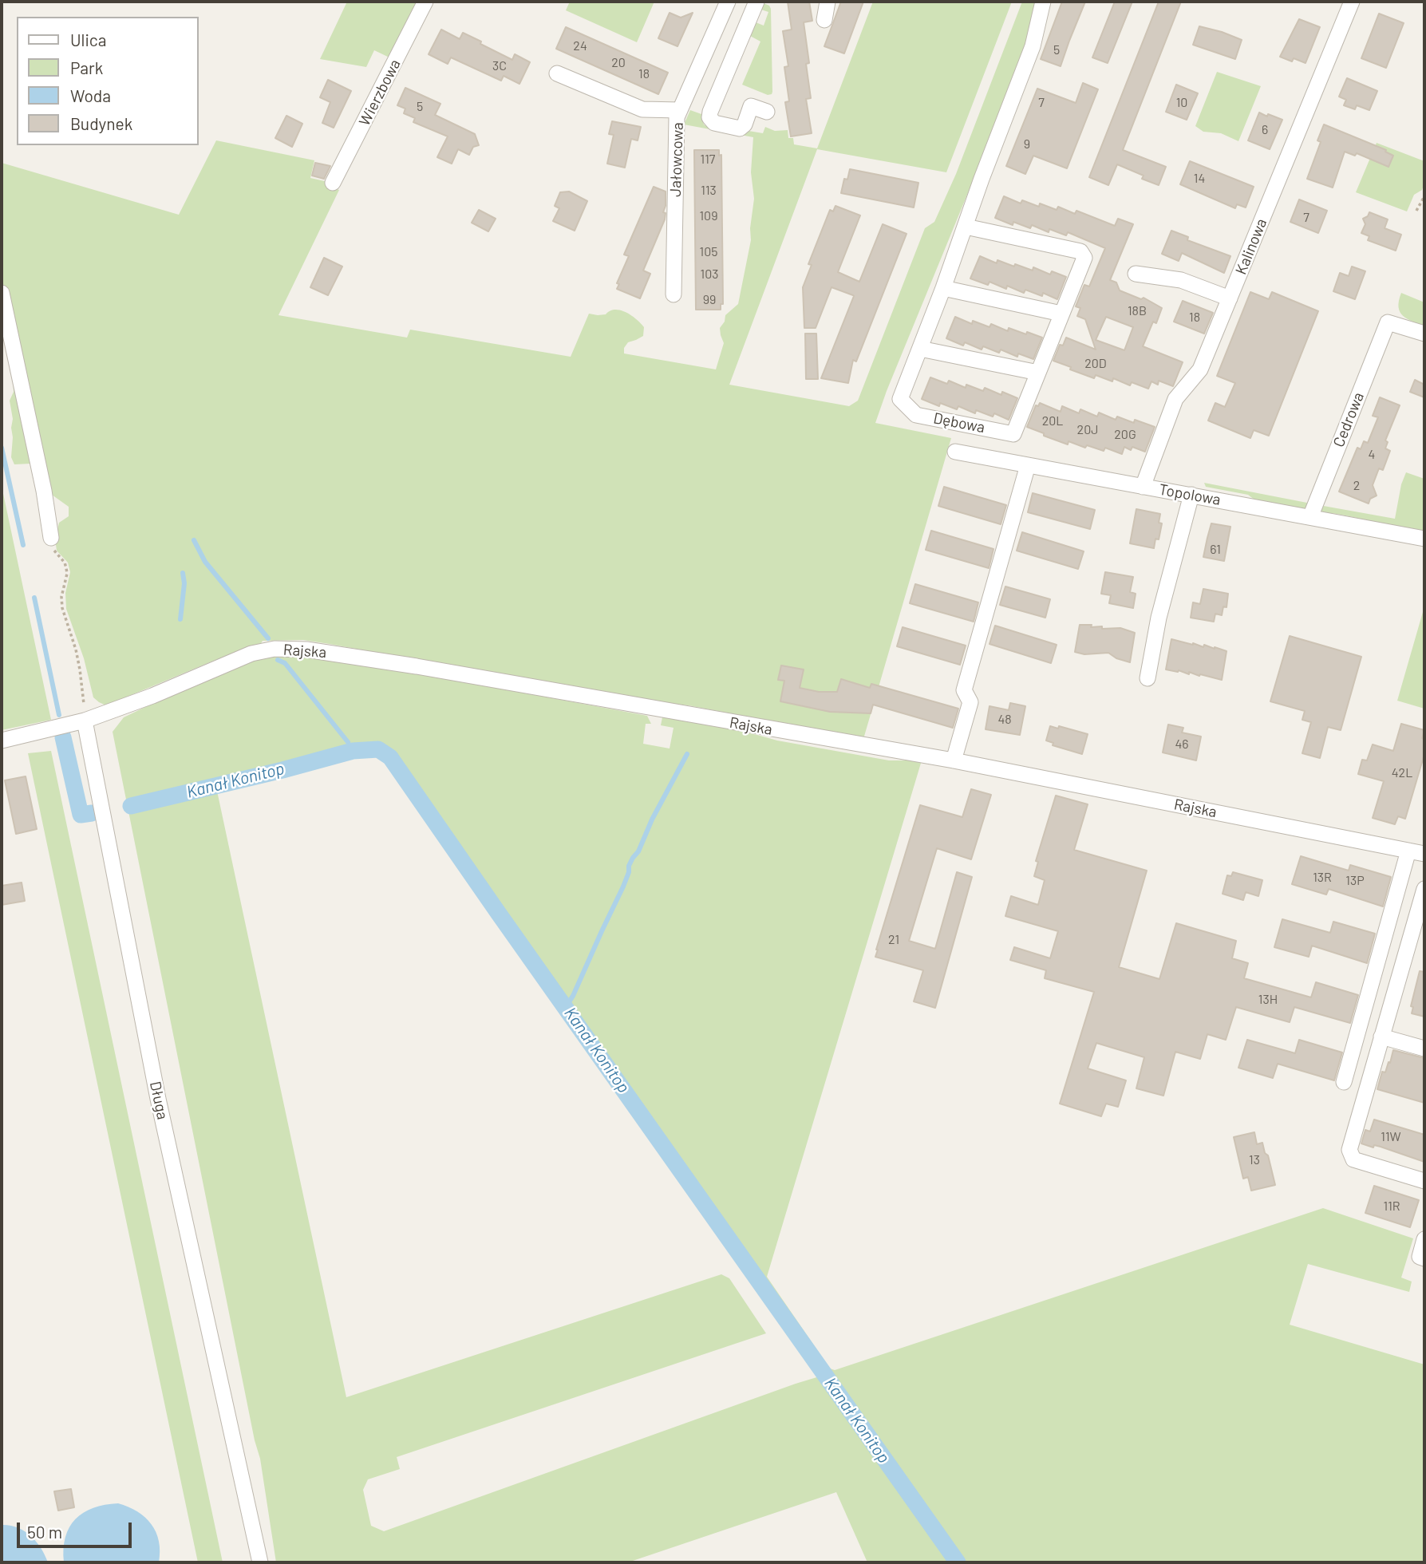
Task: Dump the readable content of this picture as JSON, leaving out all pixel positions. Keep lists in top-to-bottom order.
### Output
{
  "streets": {
    "street": [
      "Wierzbowa",
      "Jałowcowa",
      "Kalinowa",
      "Cedrowa",
      "Dębowa",
      "Topolowa",
      "Rajska",
      "Długa"
    ]
  },
  "crossings": [
    ["Kalinowa", "Topolowa"],
    ["Cedrowa", "Topolowa"],
    ["Rajska", "Długa"]
  ],
  "water": ["Kanał Konitop"],
  "house_numbers": [
    "24",
    "5",
    "20",
    "3C",
    "18",
    "7",
    "10",
    "5",
    "6",
    "9",
    "117",
    "14",
    "113",
    "109",
    "7",
    "105",
    "103",
    "99",
    "18B",
    "18",
    "20D",
    "20L",
    "20J",
    "20G",
    "4",
    "2",
    "61",
    "48",
    "46",
    "42L",
    "13R",
    "13P",
    "21",
    "13H",
    "11W",
    "13",
    "11R"
  ],
  "legend": [
    "Ulica",
    "Park",
    "Woda",
    "Budynek"
  ],
  "scale_bar": "50 m"
}
